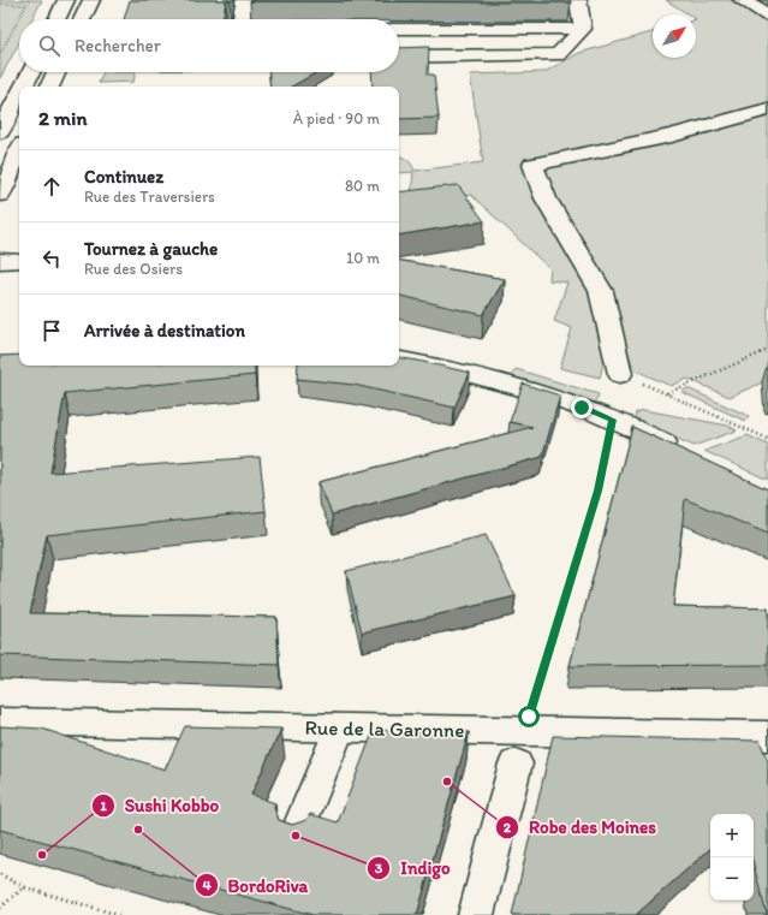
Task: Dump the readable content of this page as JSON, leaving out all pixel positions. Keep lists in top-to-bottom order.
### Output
{
  "streets": {
    "street": ["Rue de la Garonne"]
  },
  "places": [
    "Robe des Moines",
    "BordoRiva",
    "Indigo",
    "Sushi Kobbo"
  ],
  "north": "top right",
  "page": {
    "search": "Rechercher",
    "heading": ["2 min", "À pied · 90 m"],
    "list": [
      ["Continuez", "Rue des Traversiers", "80 m"],
      ["Tournez à gauche", "Rue des Osiers", "10 m"],
      "Arrivée à destination"
    ],
    "map_buttons": ["+", "−"]
  }
}
